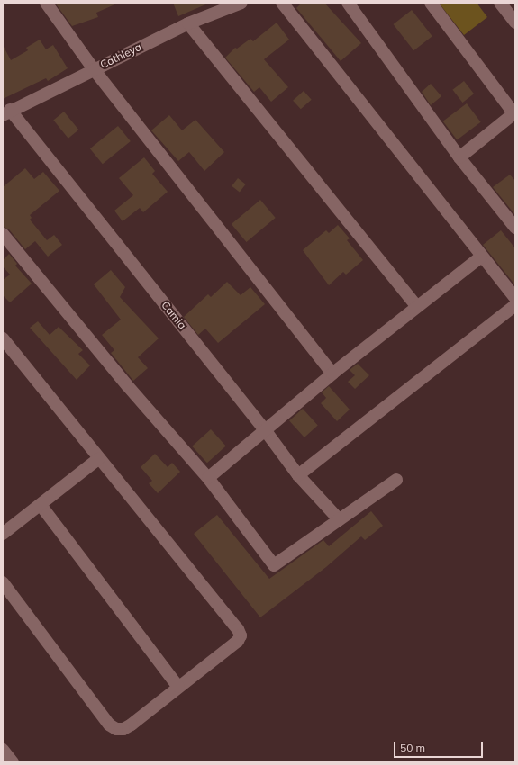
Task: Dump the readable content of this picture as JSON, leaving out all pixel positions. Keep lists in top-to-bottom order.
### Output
{
  "streets": {
    "street": ["Cathleya", "Camia"]
  },
  "crossings": [
    ["Cathleya", "Camia"]
  ],
  "scale_bar": "50 m"
}
